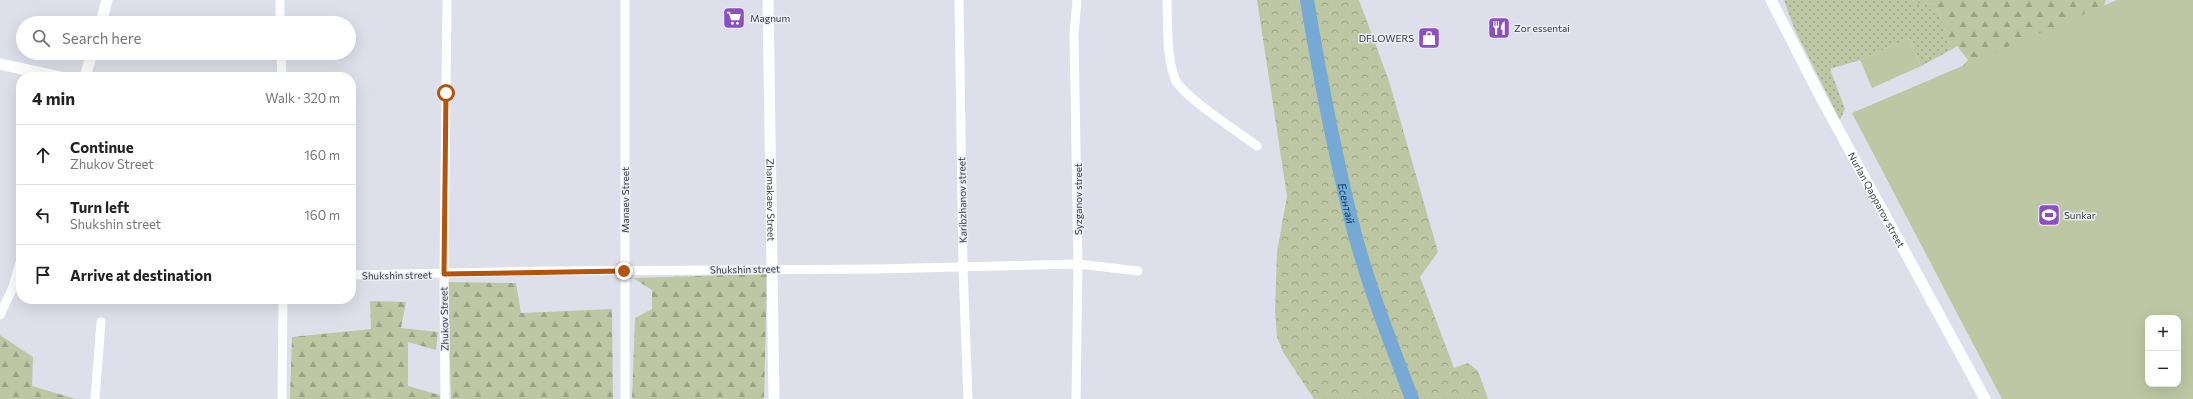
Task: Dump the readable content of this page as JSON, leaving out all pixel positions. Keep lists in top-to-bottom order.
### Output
{
  "streets": {
    "street": [
      "Syzganov street",
      "Manaev Street",
      "Zhamakaev Street",
      "Karibzhanov street",
      "Nurlan Qapparov street",
      "Shukshin street",
      "Zhukov Street"
    ]
  },
  "crossings": [
    ["Syzganov street", "Shukshin street"],
    ["Manaev Street", "Shukshin street"],
    ["Zhamakaev Street", "Shukshin street"],
    ["Karibzhanov street", "Shukshin street"],
    ["Shukshin street", "Zhukov Street"]
  ],
  "water": ["Есентай"],
  "places": {
    "supermarket": ["Magnum"],
    "restaurant": ["Zor essentai"],
    "shop": ["DFLOWERS"],
    "sports": ["Sunkar"]
  },
  "page": {
    "search": "Search here",
    "heading": ["4 min", "Walk · 320 m"],
    "list": [
      ["Continue", "Zhukov Street", "160 m"],
      ["Turn left", "Shukshin street", "160 m"],
      "Arrive at destination"
    ],
    "map_buttons": ["+", "−"]
  }
}
